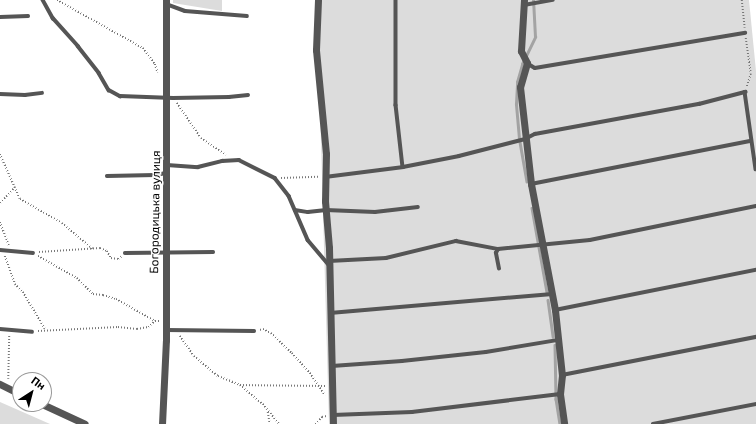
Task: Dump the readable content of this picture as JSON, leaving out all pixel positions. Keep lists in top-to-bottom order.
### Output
{
  "streets": {
    "street": ["Богородицька вулиця"]
  },
  "north": "top right"
}
